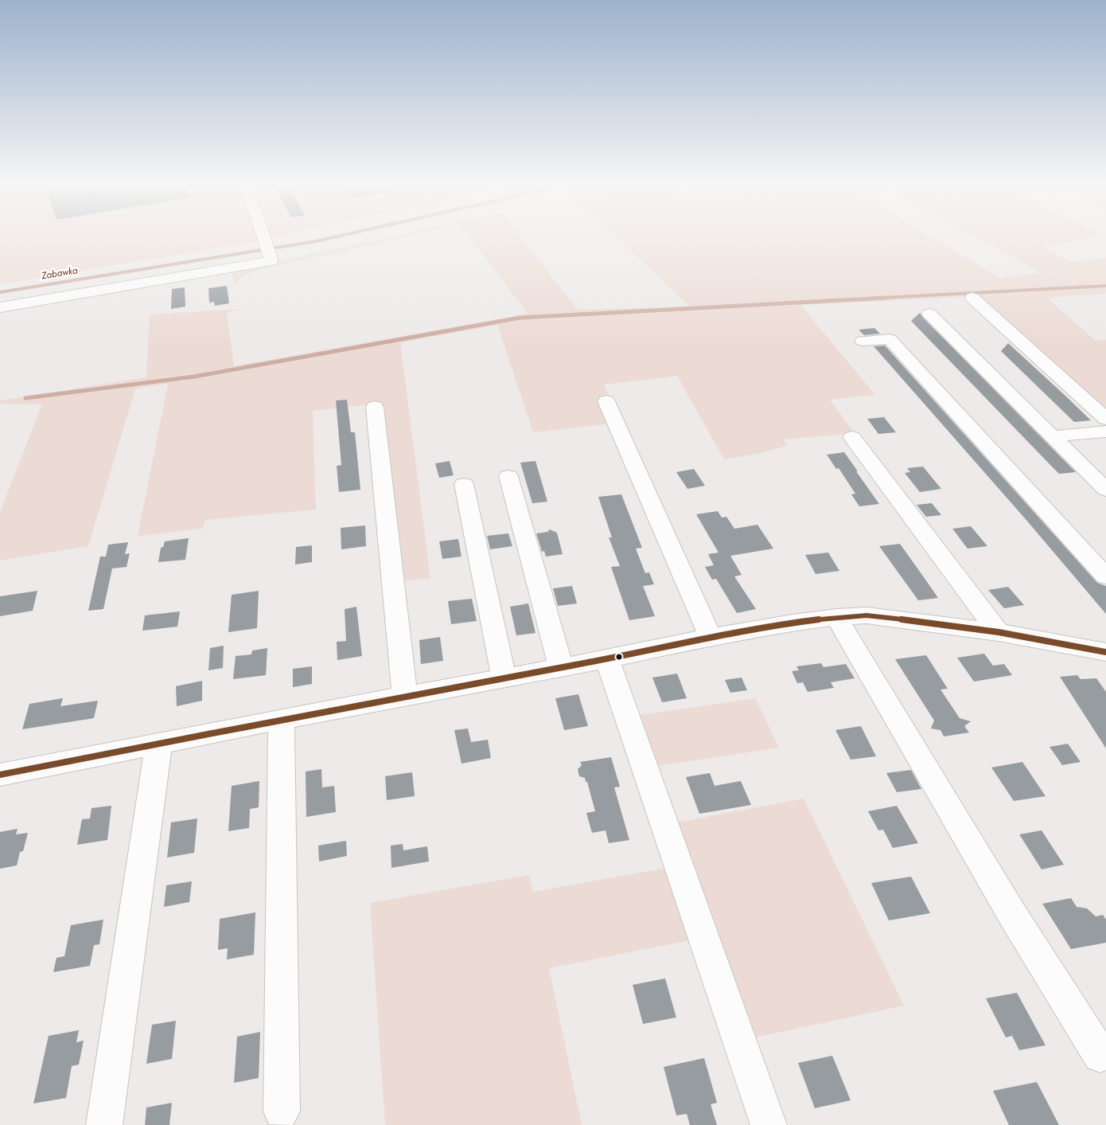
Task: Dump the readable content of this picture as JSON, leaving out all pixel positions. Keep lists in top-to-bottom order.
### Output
{
  "water": ["Zabawka"]
}
